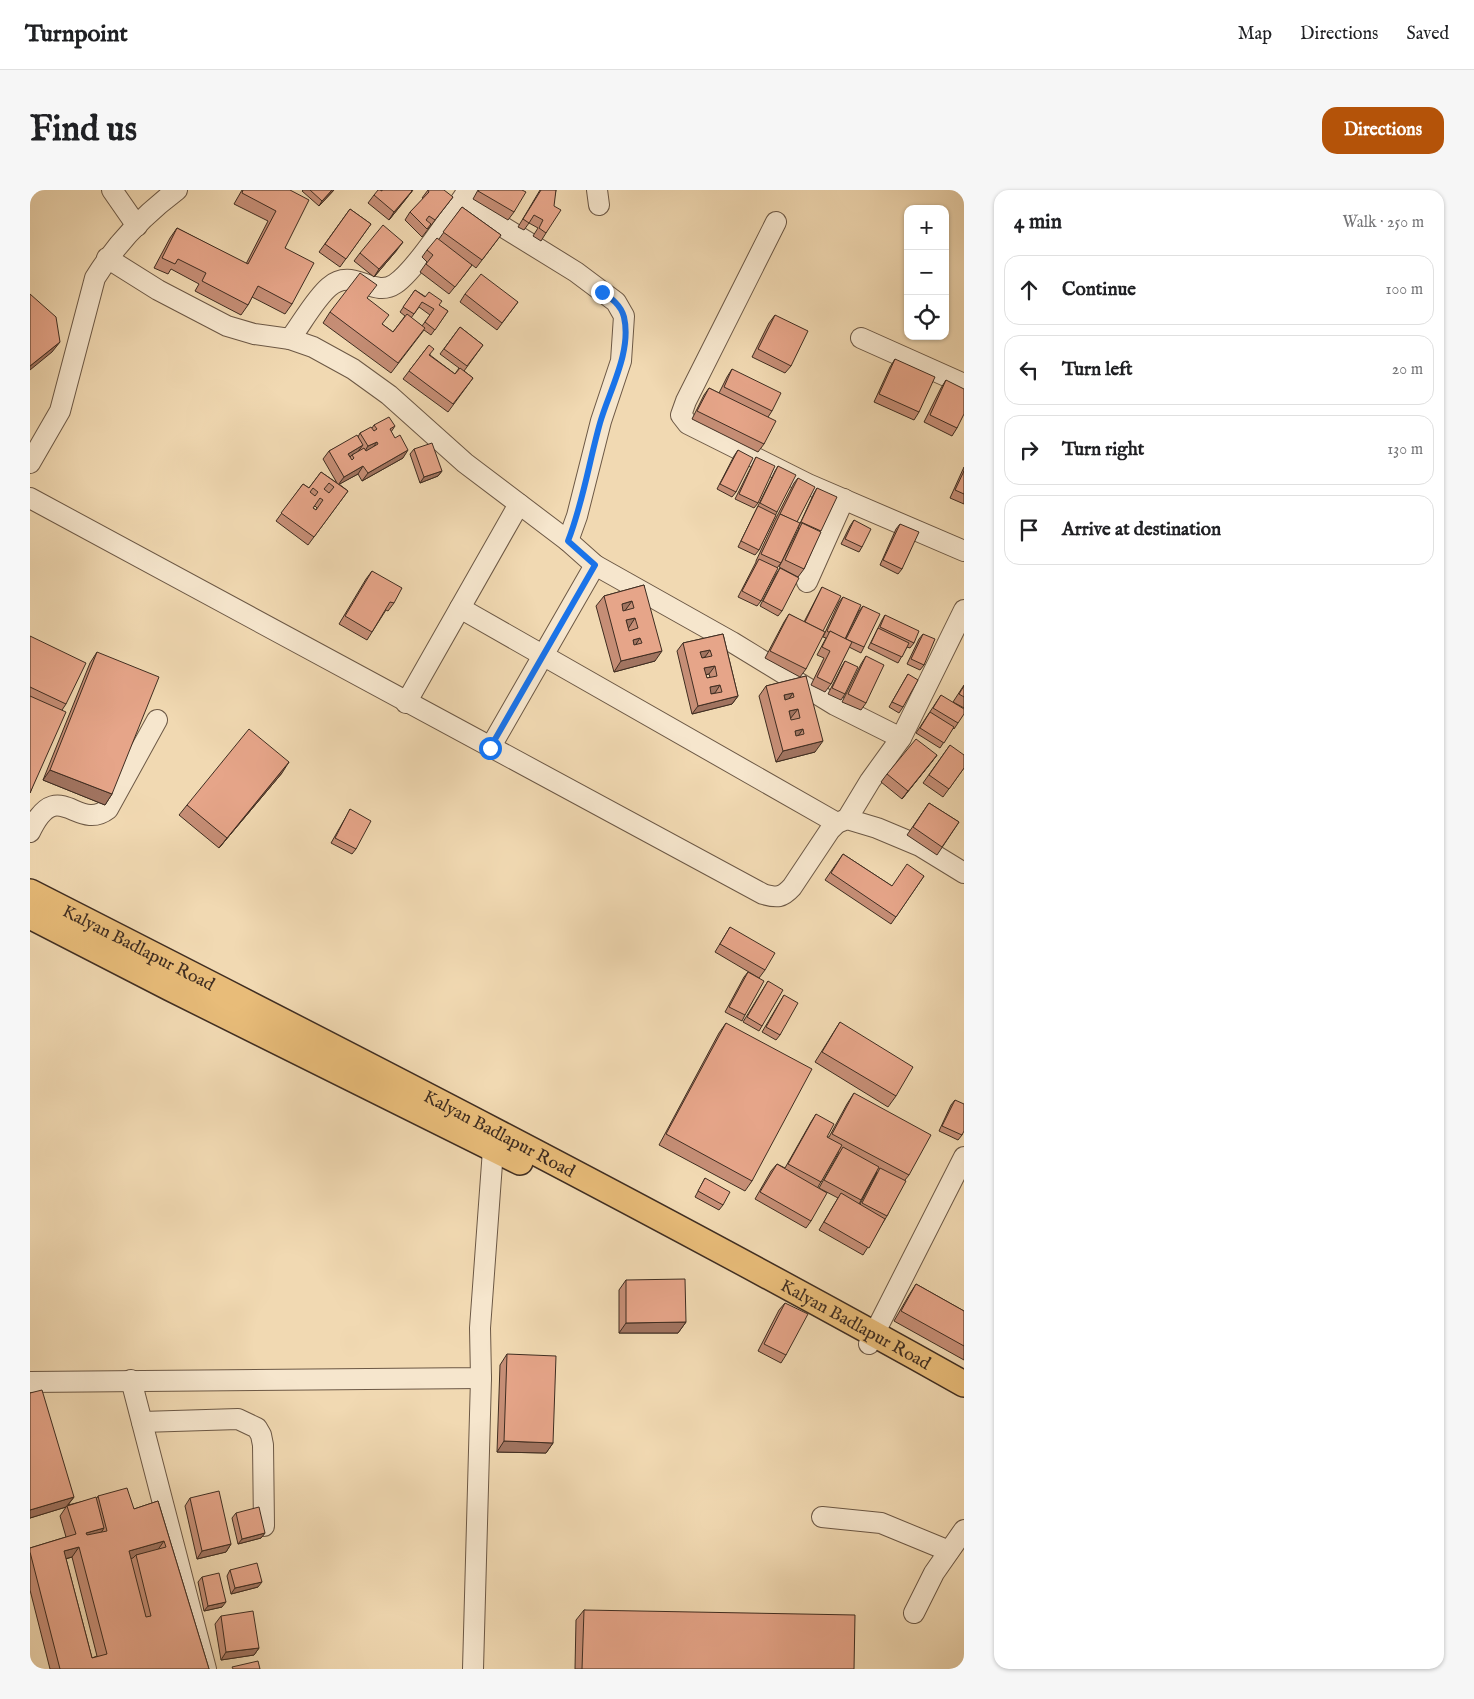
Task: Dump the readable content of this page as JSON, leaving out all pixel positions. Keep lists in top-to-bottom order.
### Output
{
  "streets": {
    "main road": ["Kalyan Badlapur Road"]
  },
  "page": {
    "header": "Turnpoint",
    "nav": ["Map", "Directions", "Saved"],
    "buttons": "Directions",
    "title": "Find us",
    "heading": ["4 min", "Walk · 250 m"],
    "map_buttons": ["+", "−"],
    "list": [
      ["Continue", "100 m"],
      ["Turn left", "20 m"],
      ["Turn right", "130 m"],
      "Arrive at destination"
    ]
  }
}
